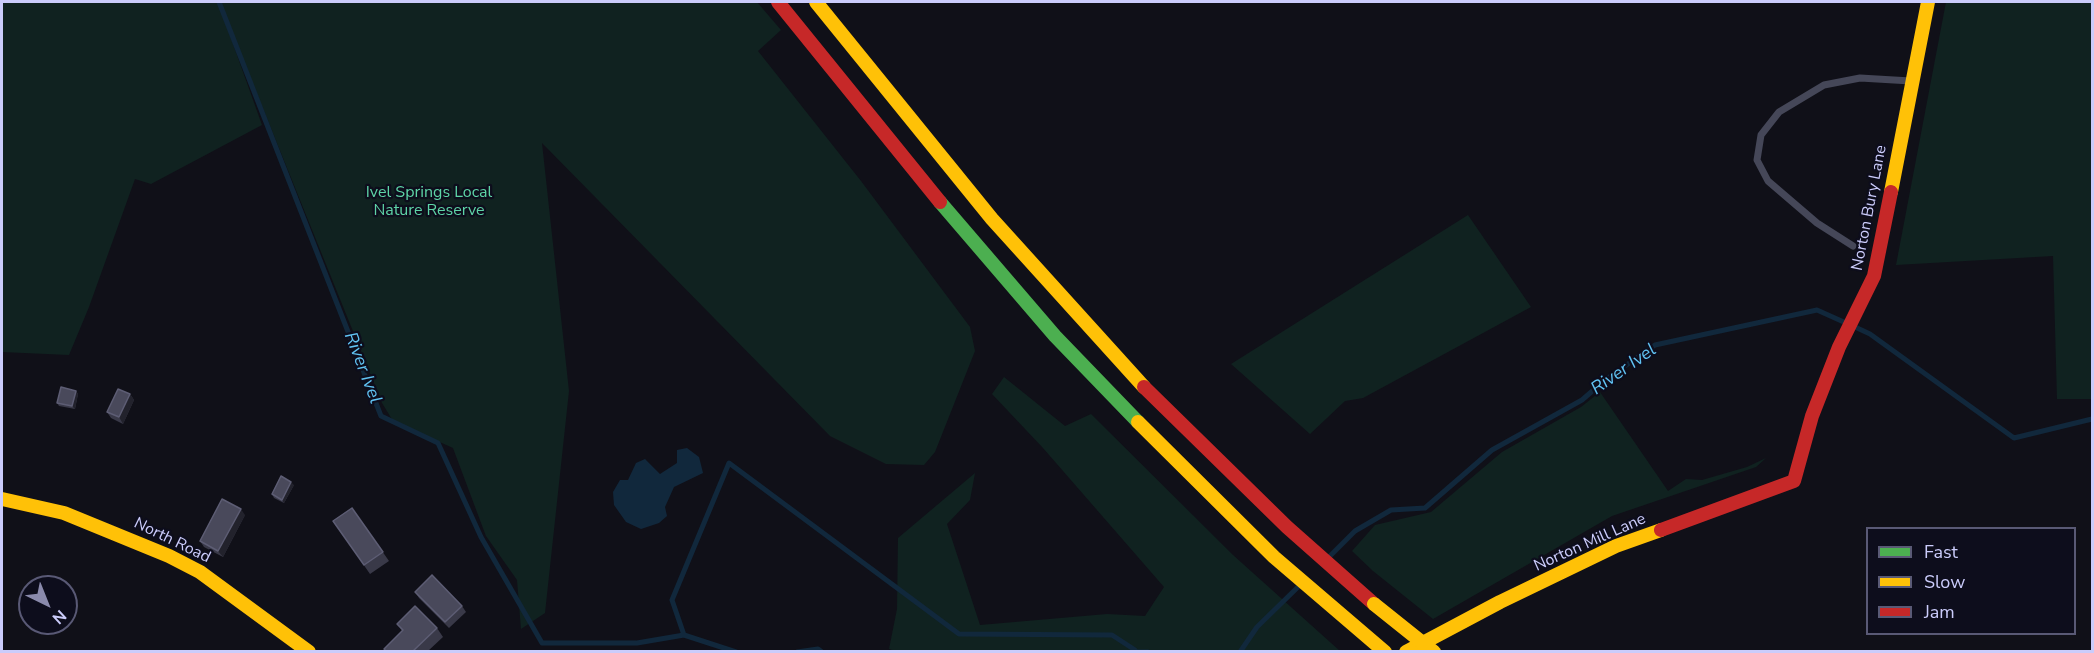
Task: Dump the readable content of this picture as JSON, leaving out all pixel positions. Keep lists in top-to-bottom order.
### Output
{
  "streets": {
    "main road": ["Norton Bury Lane", "North Road", "Norton Mill Lane"]
  },
  "crossings": [
    ["Norton Bury Lane", "Norton Mill Lane"]
  ],
  "water": ["River Ivel"],
  "parks": ["Ivel Springs Local Nature Reserve"],
  "legend": ["Fast", "Slow", "Jam"],
  "north": "bottom right"
}
